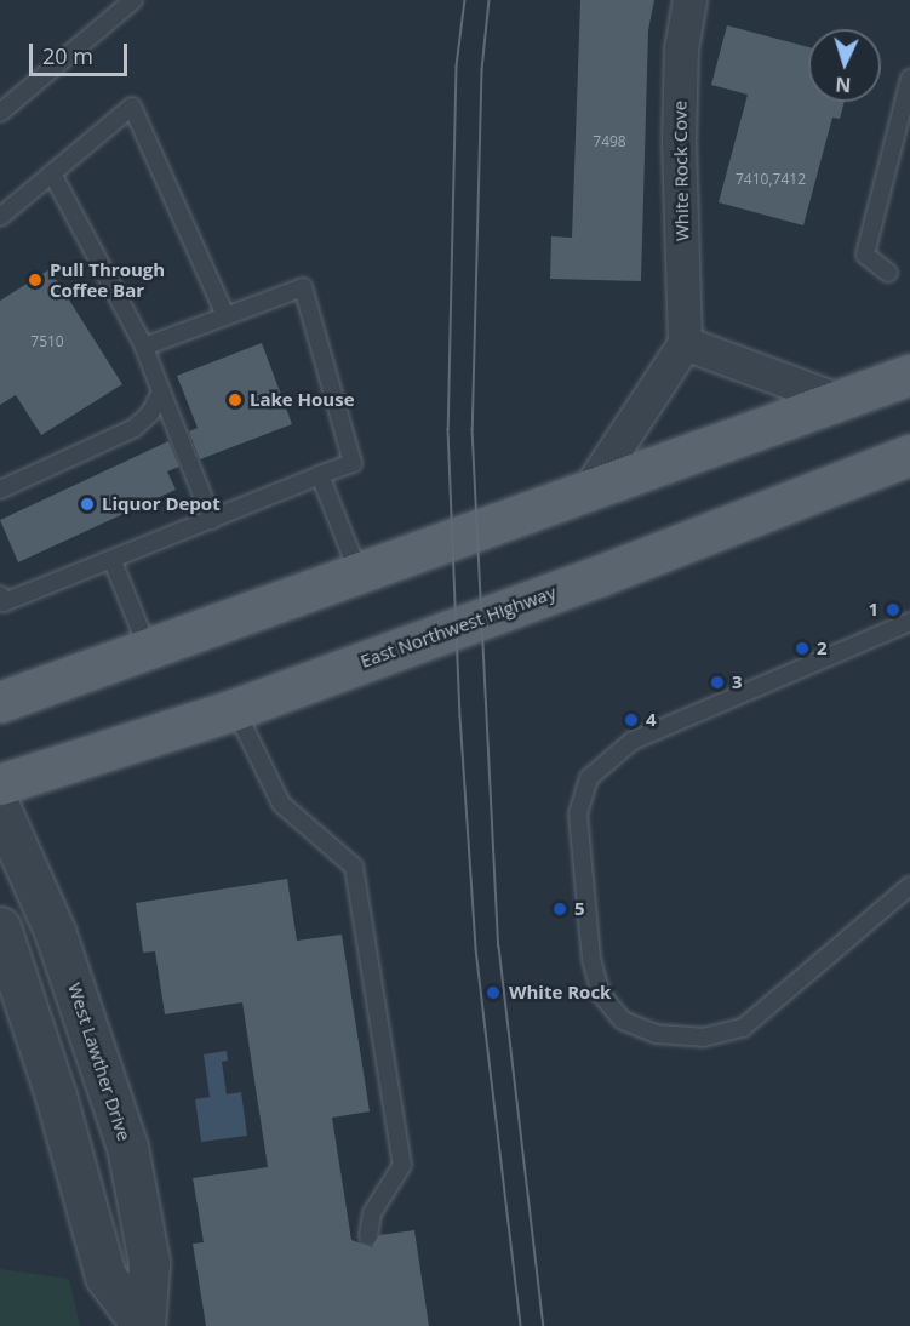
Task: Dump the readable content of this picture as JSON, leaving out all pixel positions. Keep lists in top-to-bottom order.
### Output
{
  "streets": {
    "main road": ["East Northwest Highway"],
    "street": ["White Rock Cove", "West Lawther Drive"]
  },
  "places": [
    "Pull Through Coffee Bar",
    "Lake House",
    "Liquor Depot",
    "1",
    "2",
    "3",
    "4",
    "5",
    "White Rock"
  ],
  "house_numbers": ["7498", "7410,7412", "7510"],
  "scale_bar": "20 m",
  "north": "bottom"
}
